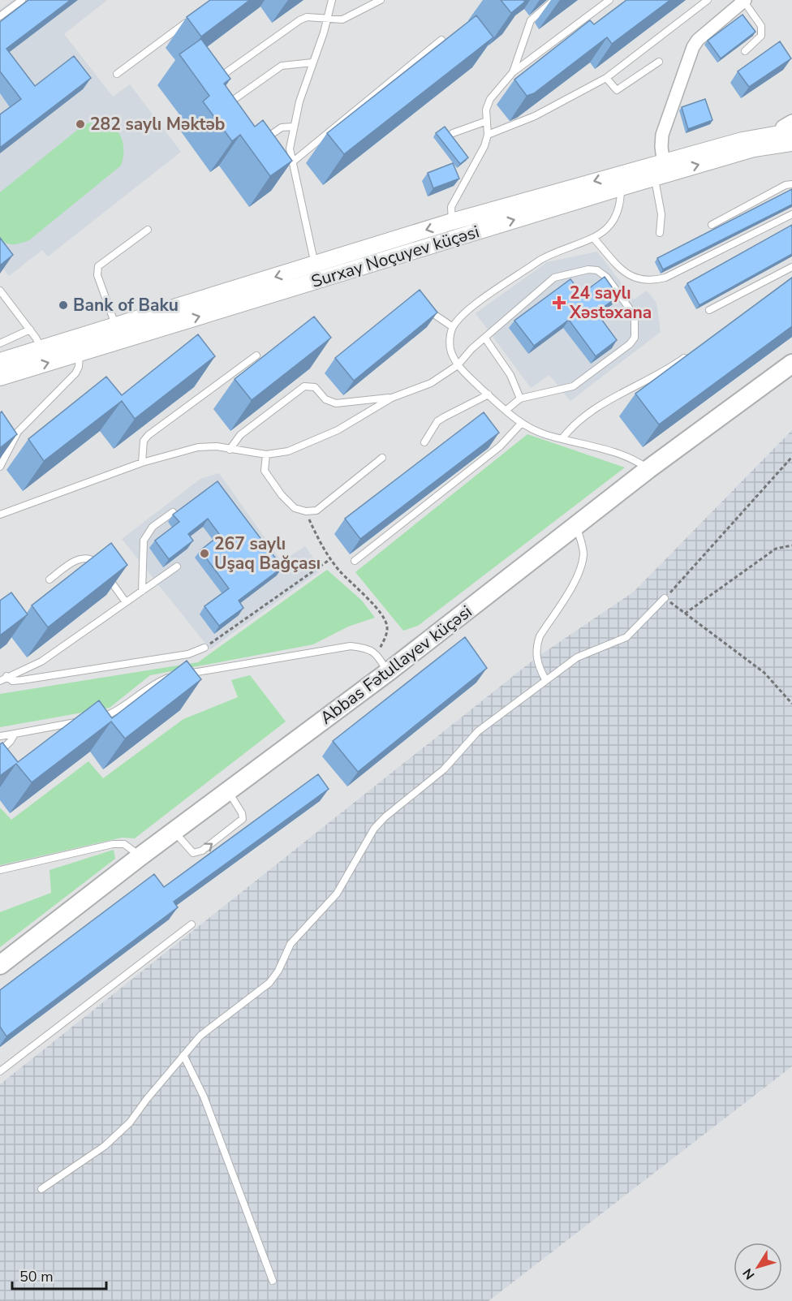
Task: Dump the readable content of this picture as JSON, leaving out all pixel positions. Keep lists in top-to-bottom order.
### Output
{
  "streets": {
    "main road": ["Abbas Fətullayev küçəsi"],
    "street": ["Surxay Noçuyev küçəsi"]
  },
  "places": {
    "other": ["282 saylı Məktəb", "Bank of Baku", "267 saylı Uşaq Bağçası"],
    "health": ["24 saylı Xəstəxana"]
  },
  "scale_bar": "50 m",
  "north": "bottom left"
}
